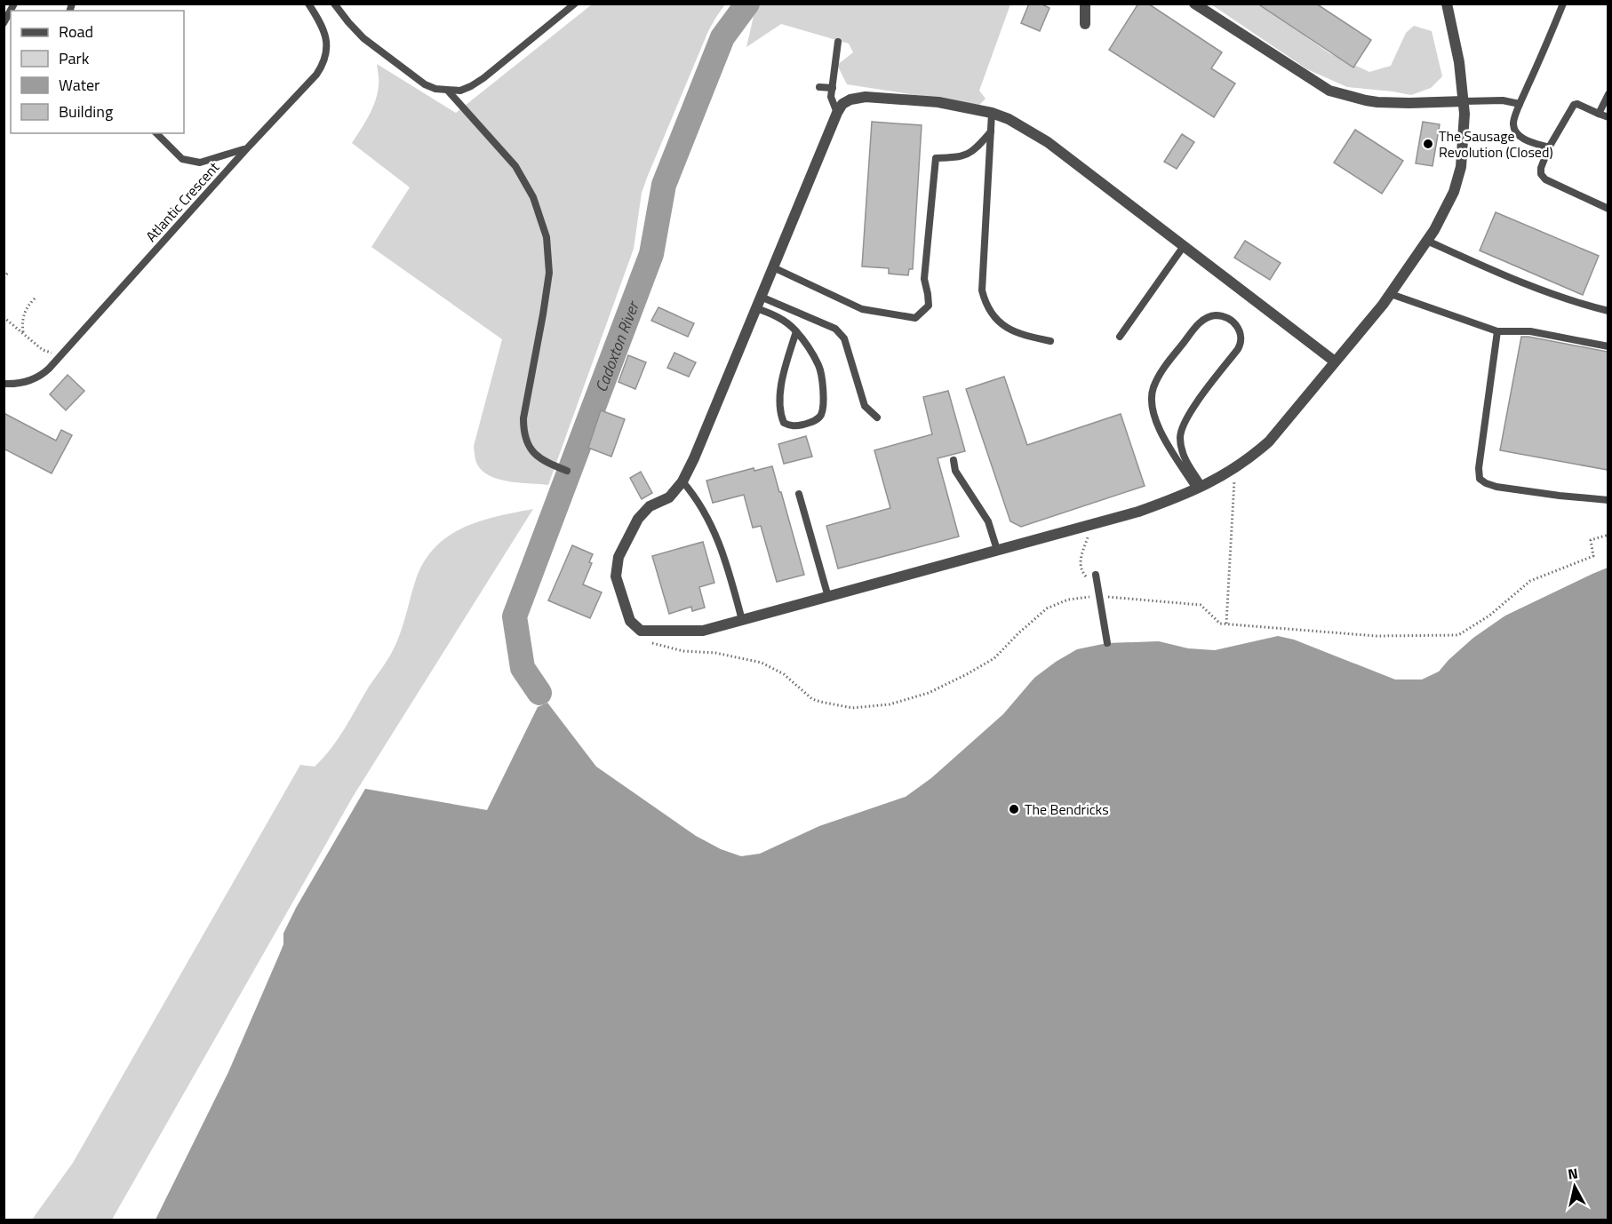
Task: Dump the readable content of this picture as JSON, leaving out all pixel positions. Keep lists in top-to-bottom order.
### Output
{
  "streets": {
    "lane": ["Atlantic Crescent"]
  },
  "water": ["Cadoxton River"],
  "places": ["The Sausage Revolution (Closed)", "The Bendricks"],
  "legend": [
    "Road",
    "Park",
    "Water",
    "Building"
  ],
  "north": "top"
}
